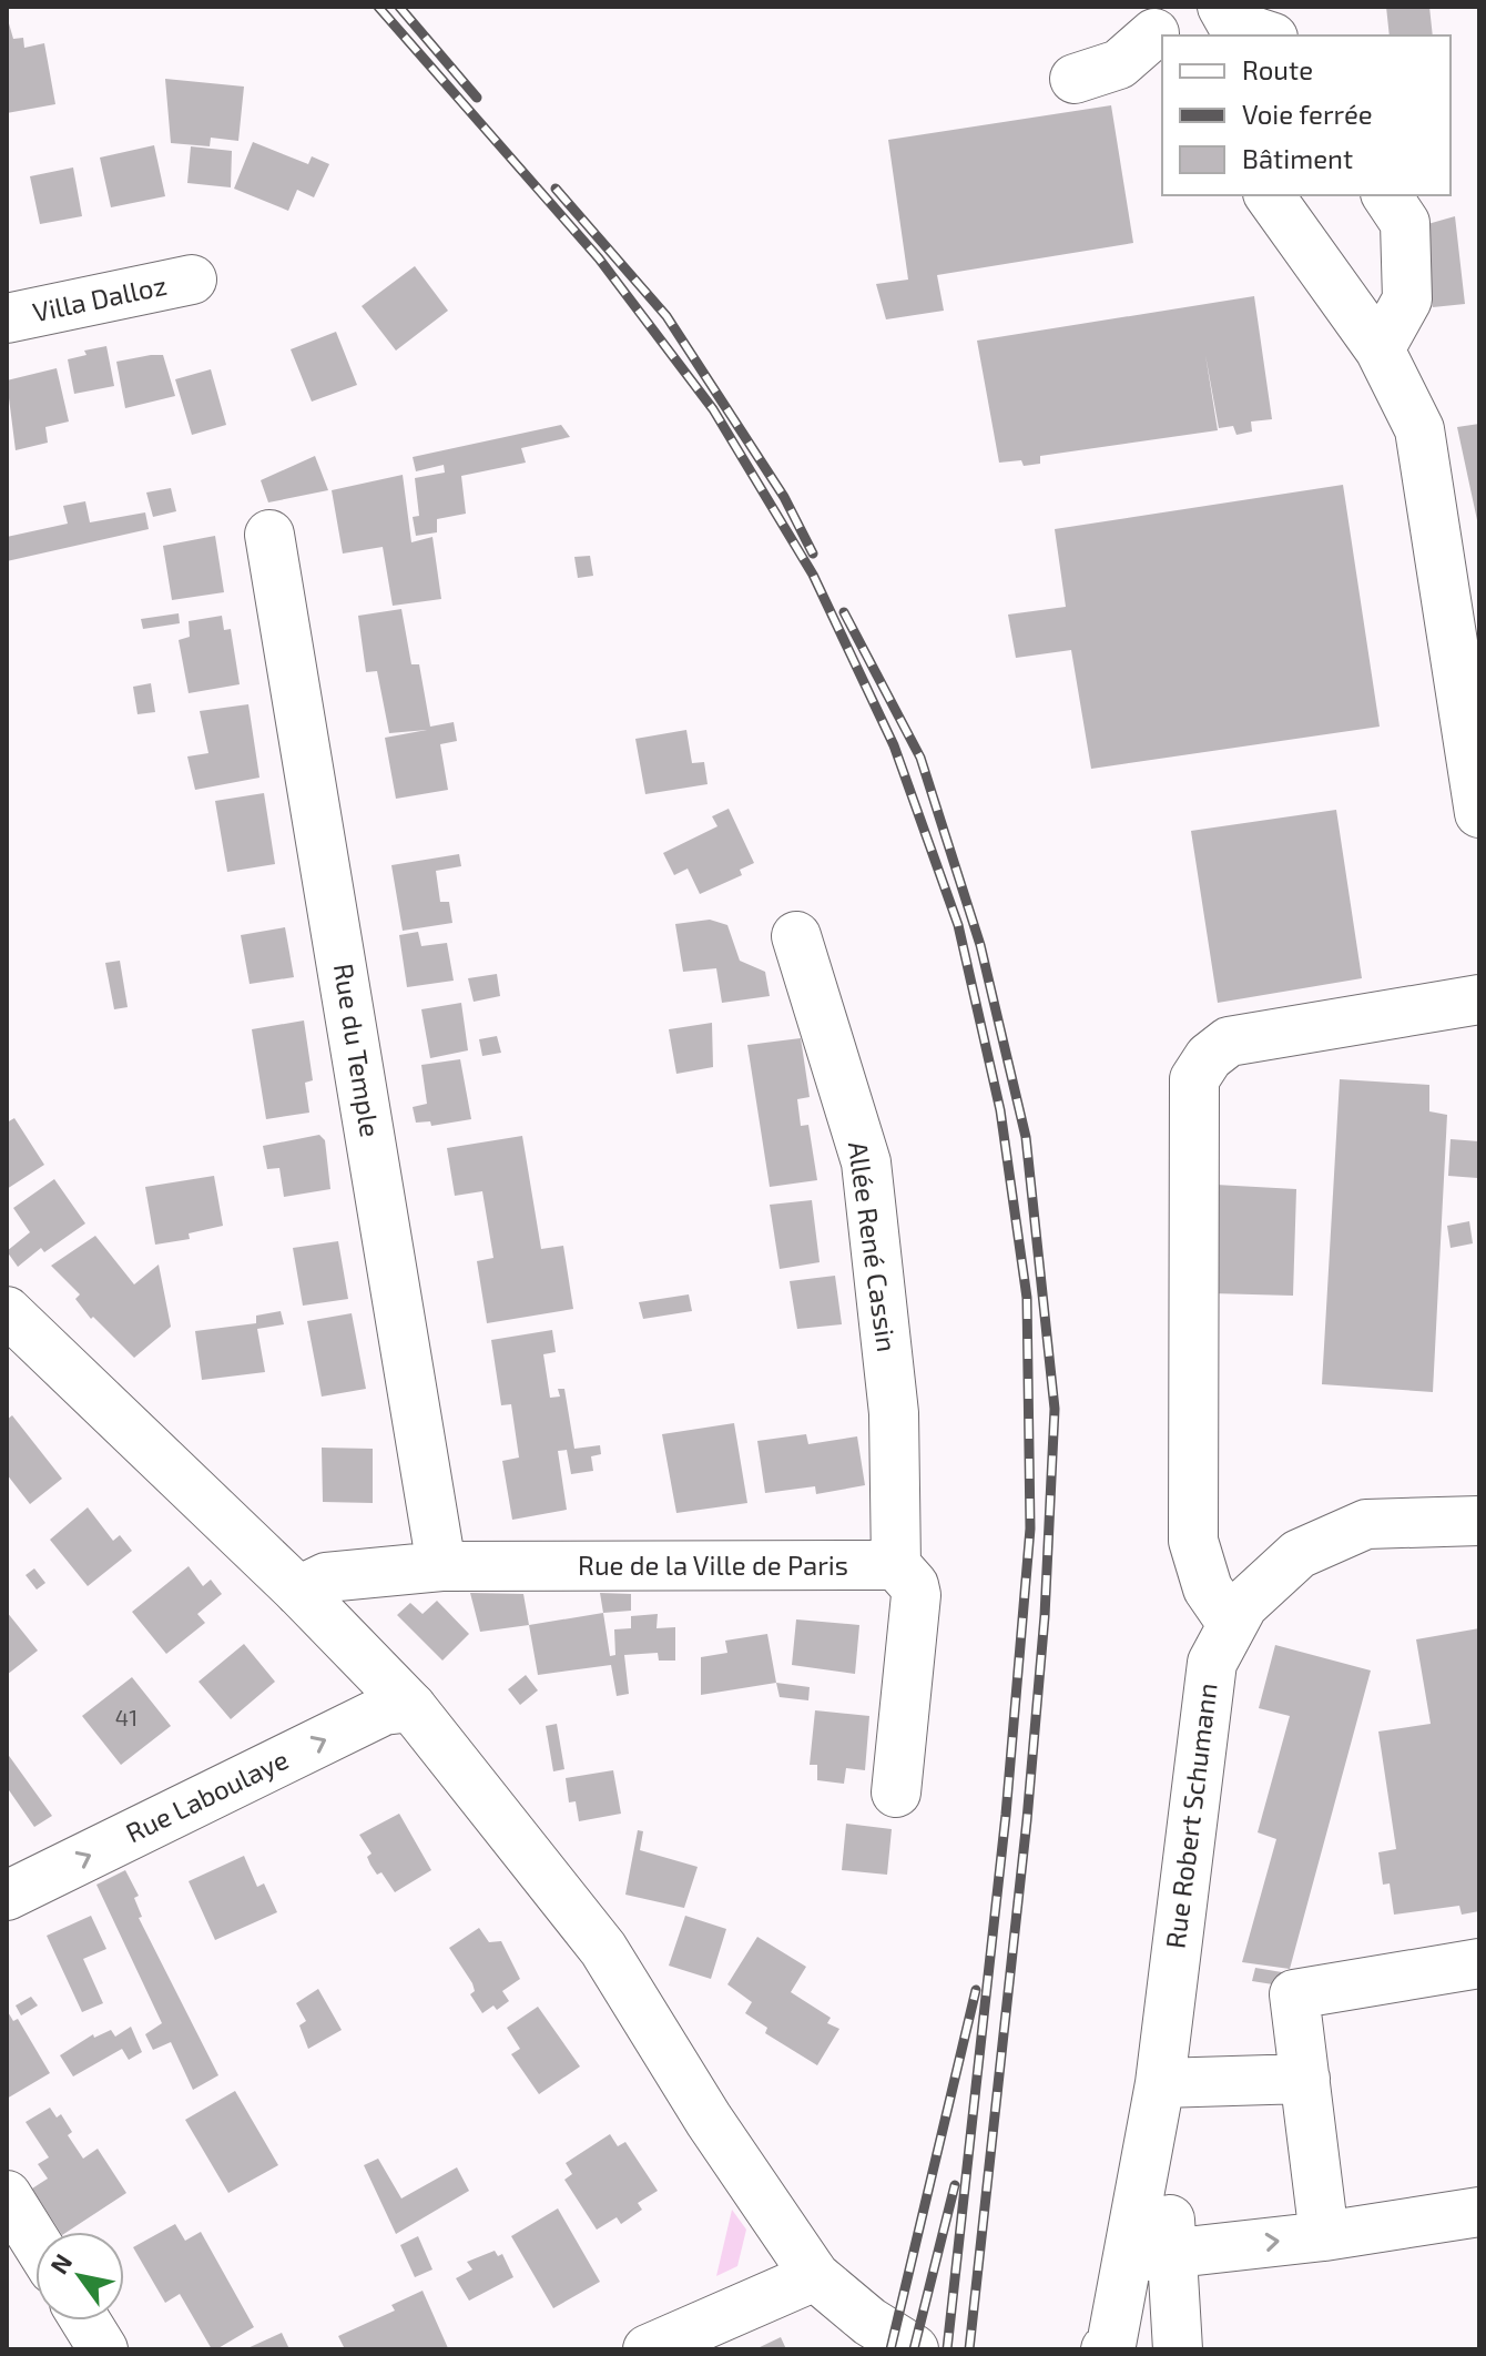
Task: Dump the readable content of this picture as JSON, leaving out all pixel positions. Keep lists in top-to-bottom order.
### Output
{
  "streets": {
    "street": [
      "Villa Dalloz",
      "Rue du Temple",
      "Allée René Cassin",
      "Rue de la Ville de Paris",
      "Rue Laboulaye",
      "Rue Robert Schumann"
    ]
  },
  "crossings": [
    ["Rue du Temple", "Rue de la Ville de Paris"],
    ["Allée René Cassin", "Rue de la Ville de Paris"]
  ],
  "one_way": ["Rue Laboulaye"],
  "house_numbers": ["41"],
  "legend": ["Route", "Voie ferrée", "Bâtiment"],
  "north": "top left"
}
